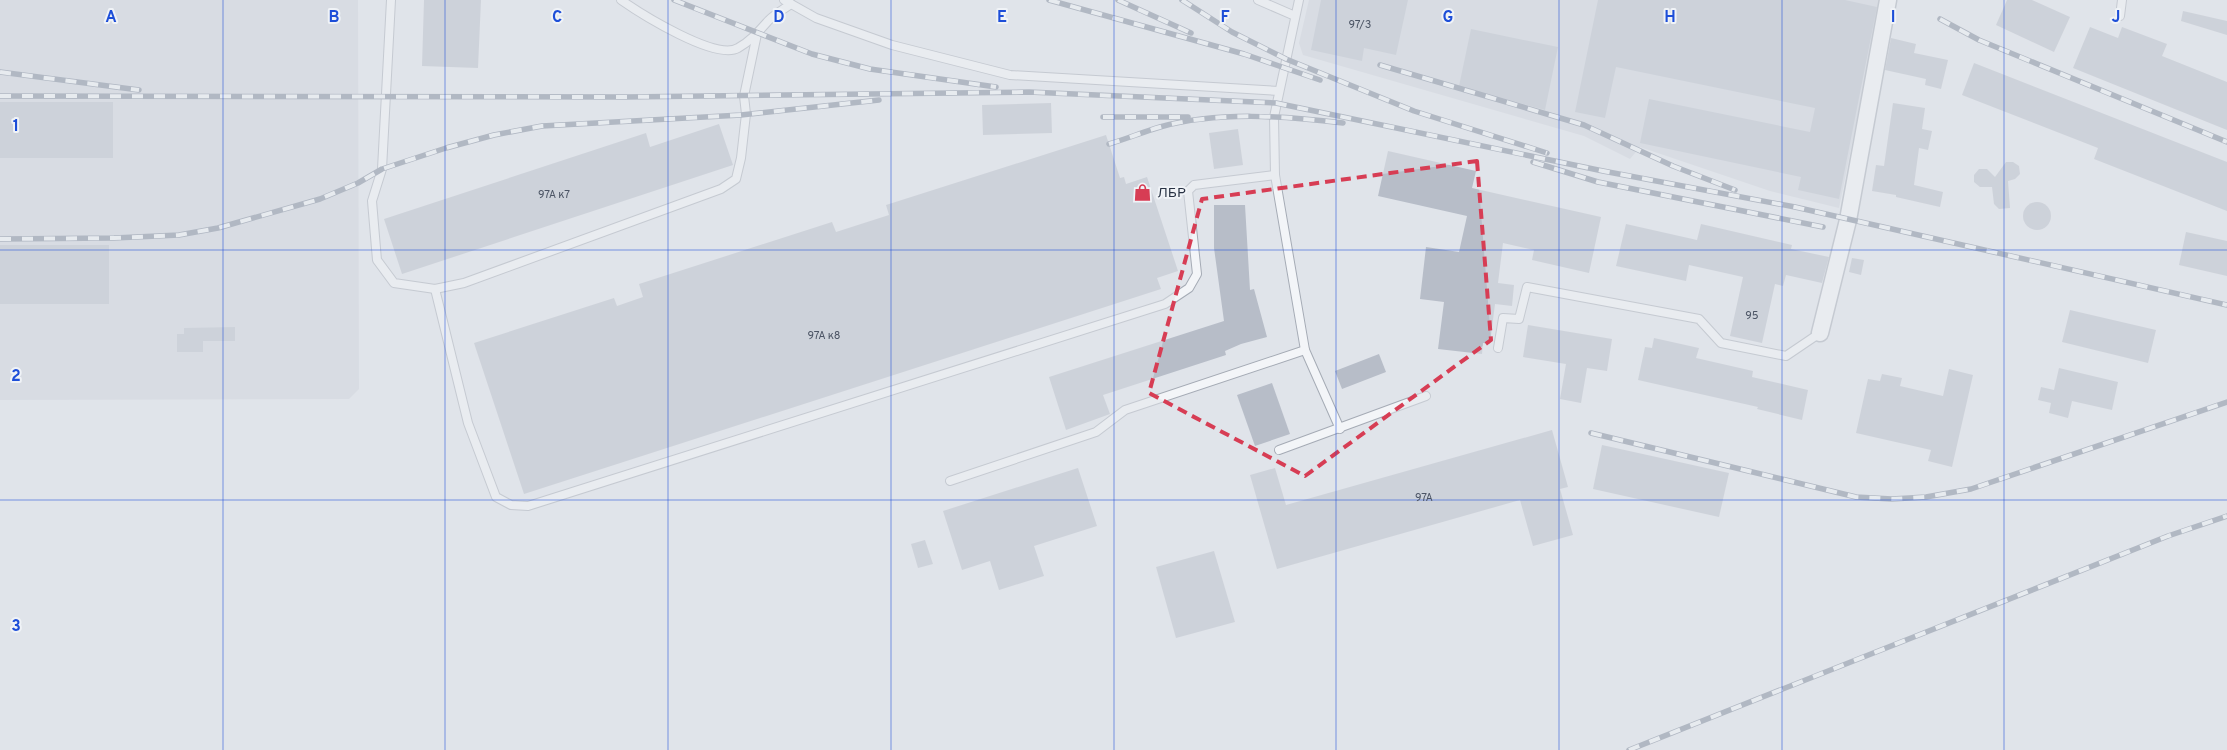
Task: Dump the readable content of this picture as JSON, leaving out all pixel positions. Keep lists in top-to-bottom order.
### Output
{
  "places": {
    "shop": ["ЛБР"]
  },
  "house_numbers": [
    "97/3",
    "97А к7",
    "95",
    "97А к8",
    "97А"
  ],
  "grid": {
    "columns": [
      "A",
      "B",
      "C",
      "D",
      "E",
      "F",
      "G",
      "H",
      "I",
      "J"
    ],
    "rows": ["1", "2", "3"]
  }
}
